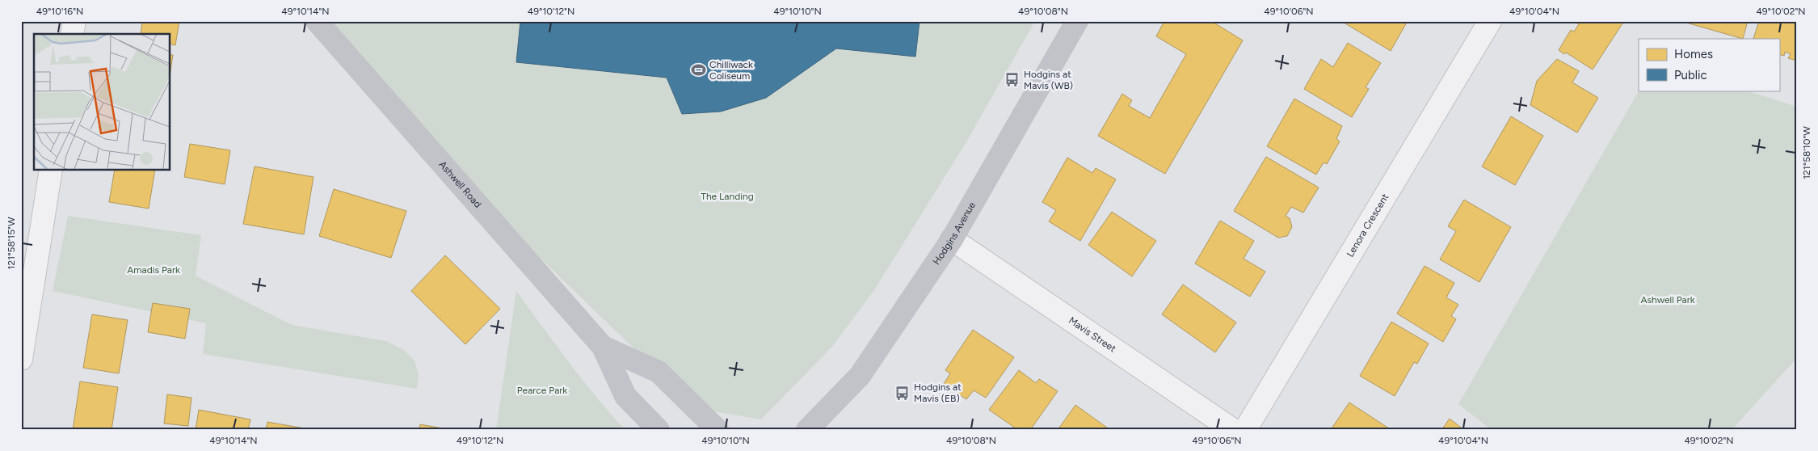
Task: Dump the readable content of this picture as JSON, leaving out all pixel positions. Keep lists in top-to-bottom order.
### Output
{
  "streets": {
    "street": [
      "Ashwell Road",
      "Lenora Crescent",
      "Hodgins Avenue",
      "Mavis Street"
    ]
  },
  "crossings": [
    ["Hodgins Avenue", "Mavis Street"]
  ],
  "parks": [
    "The Landing",
    "Amadis Park",
    "Ashwell Park",
    "Pearce Park"
  ],
  "places": {
    "sports": ["Chilliwack Coliseum"],
    "bus stop": ["Hodgins at Mavis (WB)", "Hodgins at Mavis (EB)"]
  },
  "legend": ["Homes", "Public"],
  "coordinates": [
    "49°10'16\"N",
    "49°10'14\"N",
    "49°10'12\"N",
    "49°10'10\"N",
    "49°10'08\"N",
    "49°10'06\"N",
    "49°10'04\"N",
    "49°10'02\"N",
    "121°58'10\"W",
    "121°58'15\"W"
  ]
}
